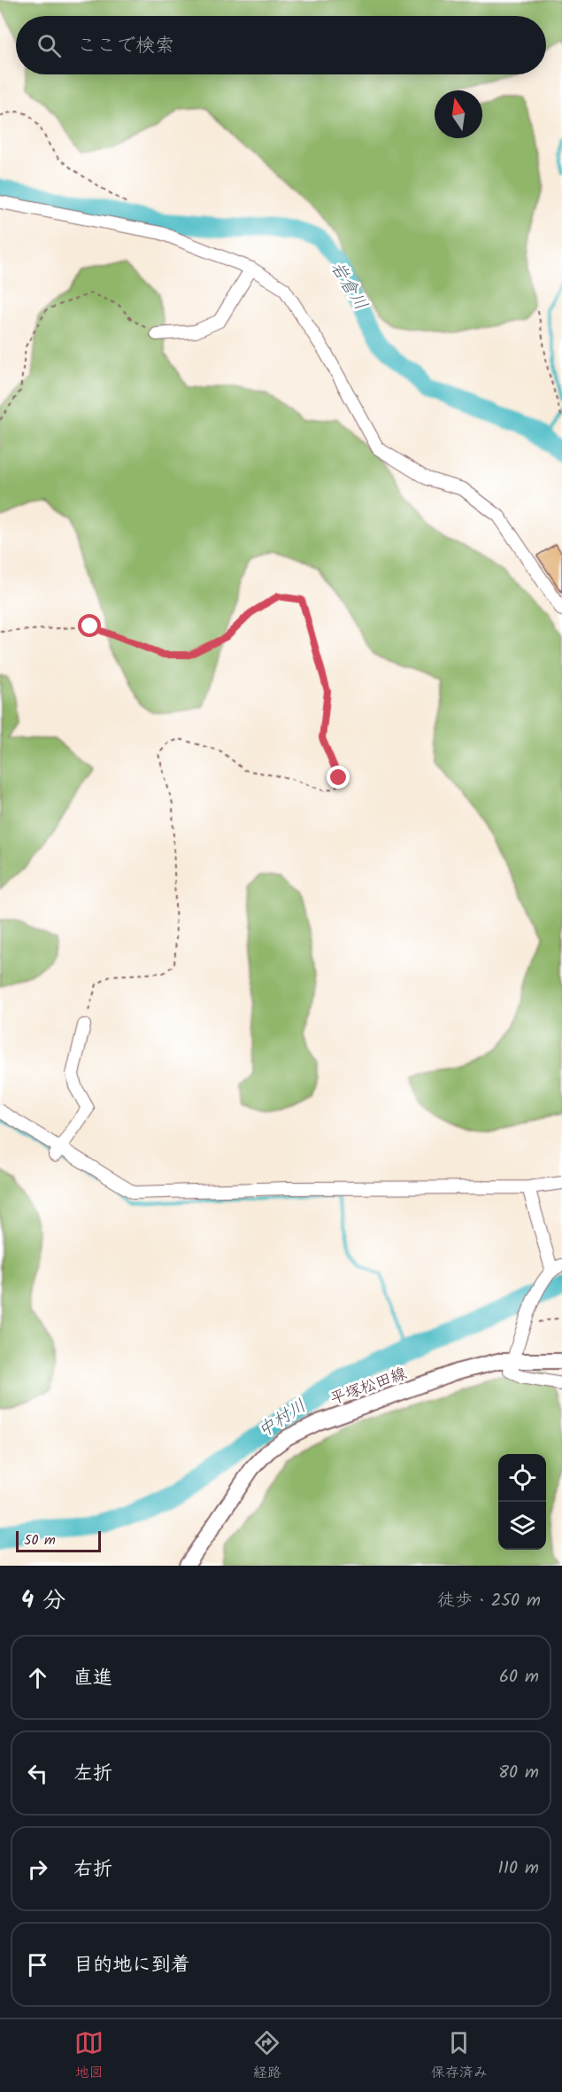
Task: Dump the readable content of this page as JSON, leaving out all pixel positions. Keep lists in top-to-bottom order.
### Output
{
  "streets": {
    "main road": ["平塚松田線"]
  },
  "water": ["岩倉川", "中村川"],
  "scale_bar": "50 m",
  "north": "top",
  "page": {
    "search": "ここで検索",
    "scale": "50 m",
    "heading": ["4 分", "徒歩 · 250 m"],
    "list": [
      ["直進", "60 m"],
      ["左折", "80 m"],
      ["右折", "110 m"],
      "目的地に到着"
    ],
    "nav": ["地図", "経路", "保存済み"]
  }
}
